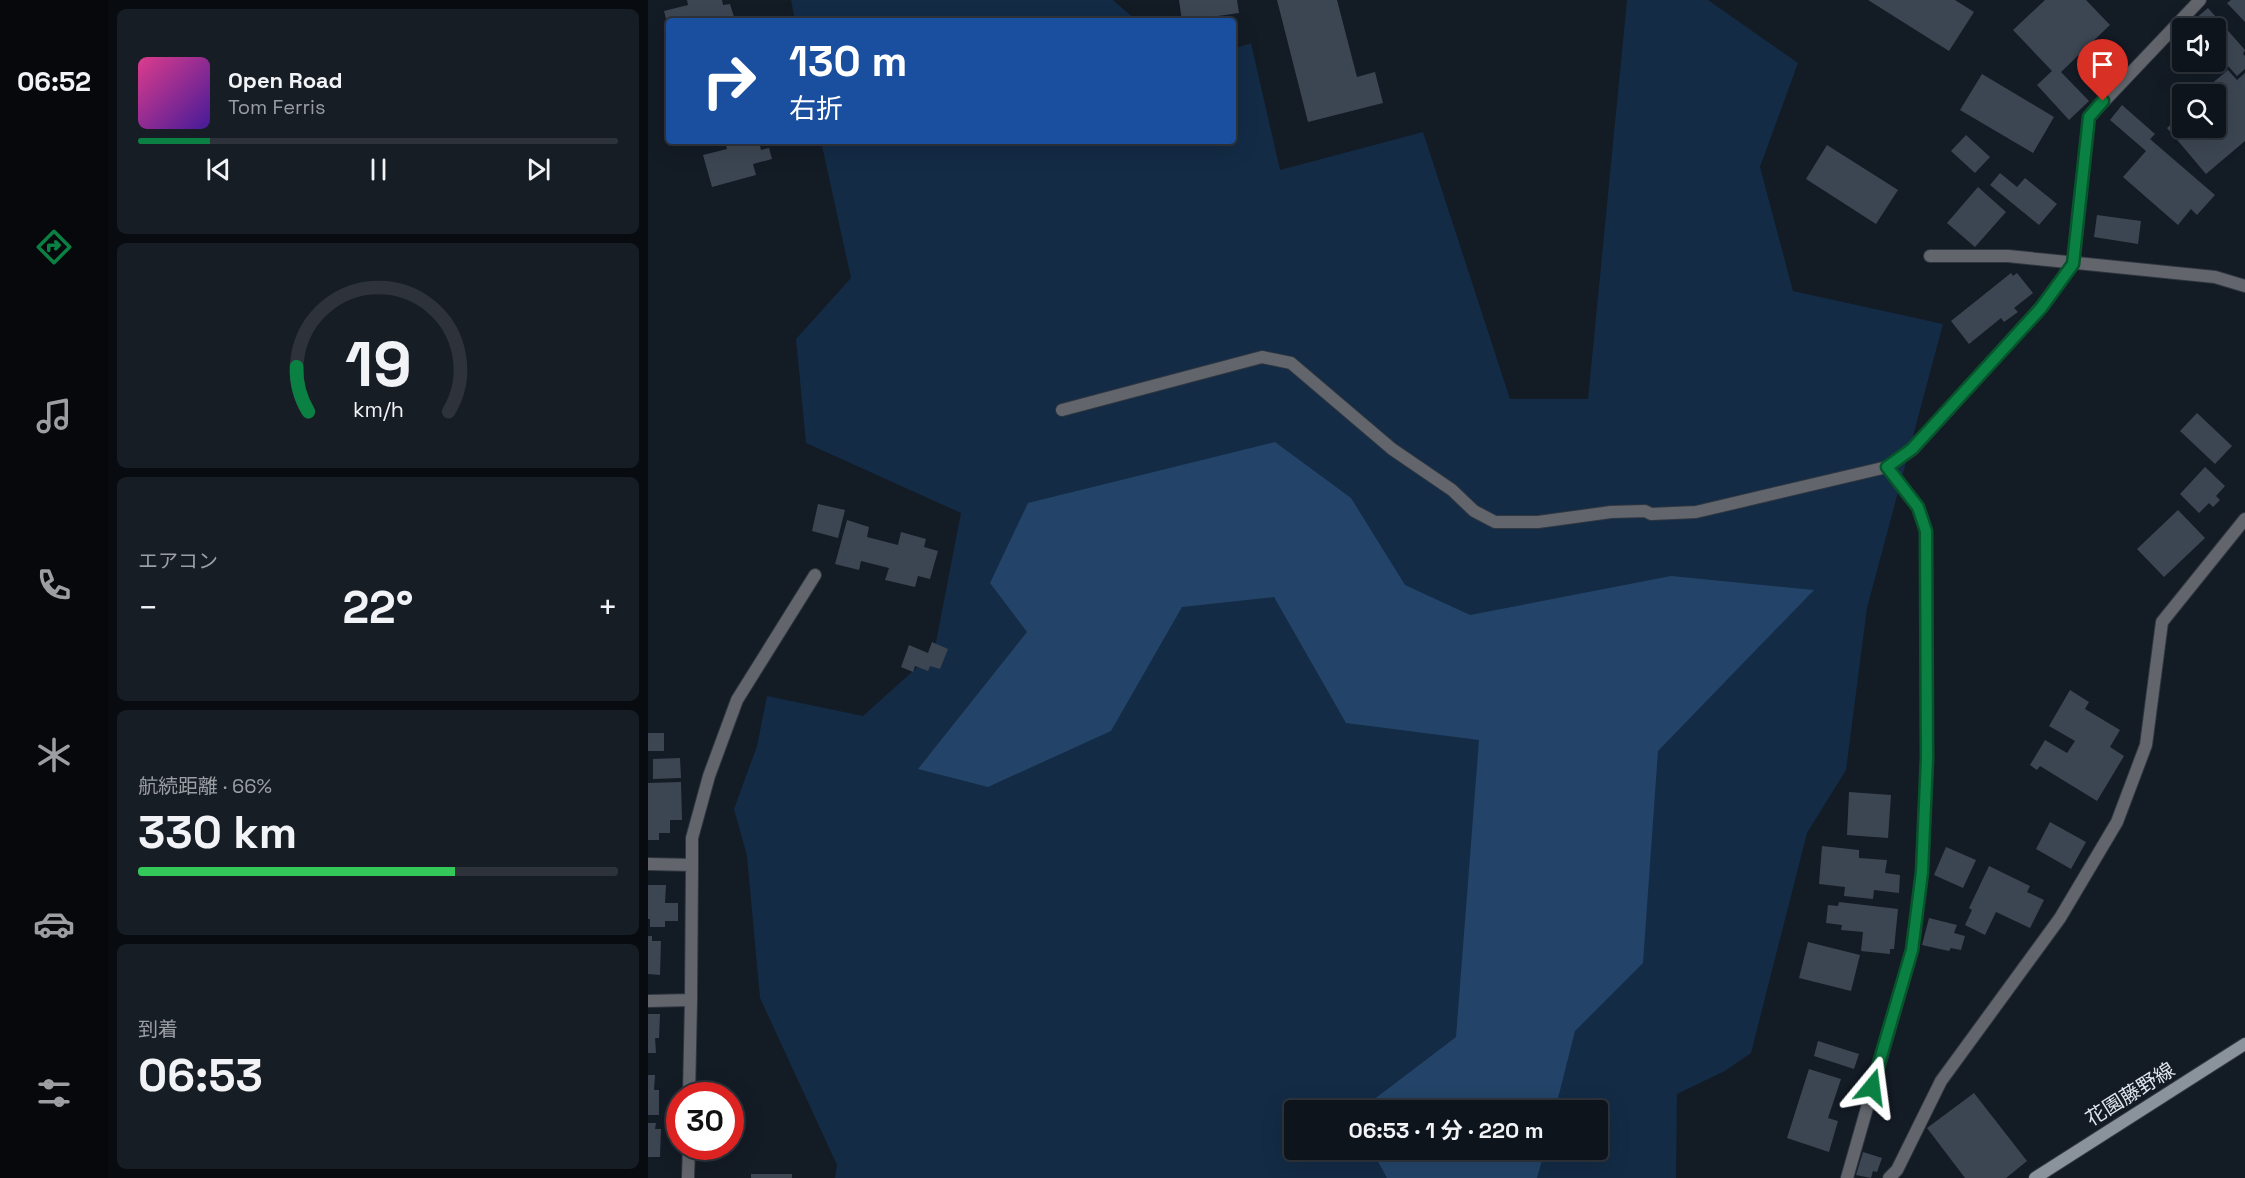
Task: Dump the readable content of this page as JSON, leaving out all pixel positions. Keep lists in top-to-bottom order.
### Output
{
  "streets": {
    "main road": ["花園藤野線"]
  },
  "page": {
    "tabs": "06:52",
    "turn": ["130 m", "右折"],
    "song": ["Open Road", "Tom Ferris"],
    "tile": [
      "エアコン",
      ["航続距離 · 66%", "330 km"],
      ["到着", "06:53"]
    ],
    "heat": ["−", "22°", "+"],
    "limit": "30",
    "trip": "06:53 · 1 分 · 220 m",
    "gauge": ["19", "km/h"]
  }
}
